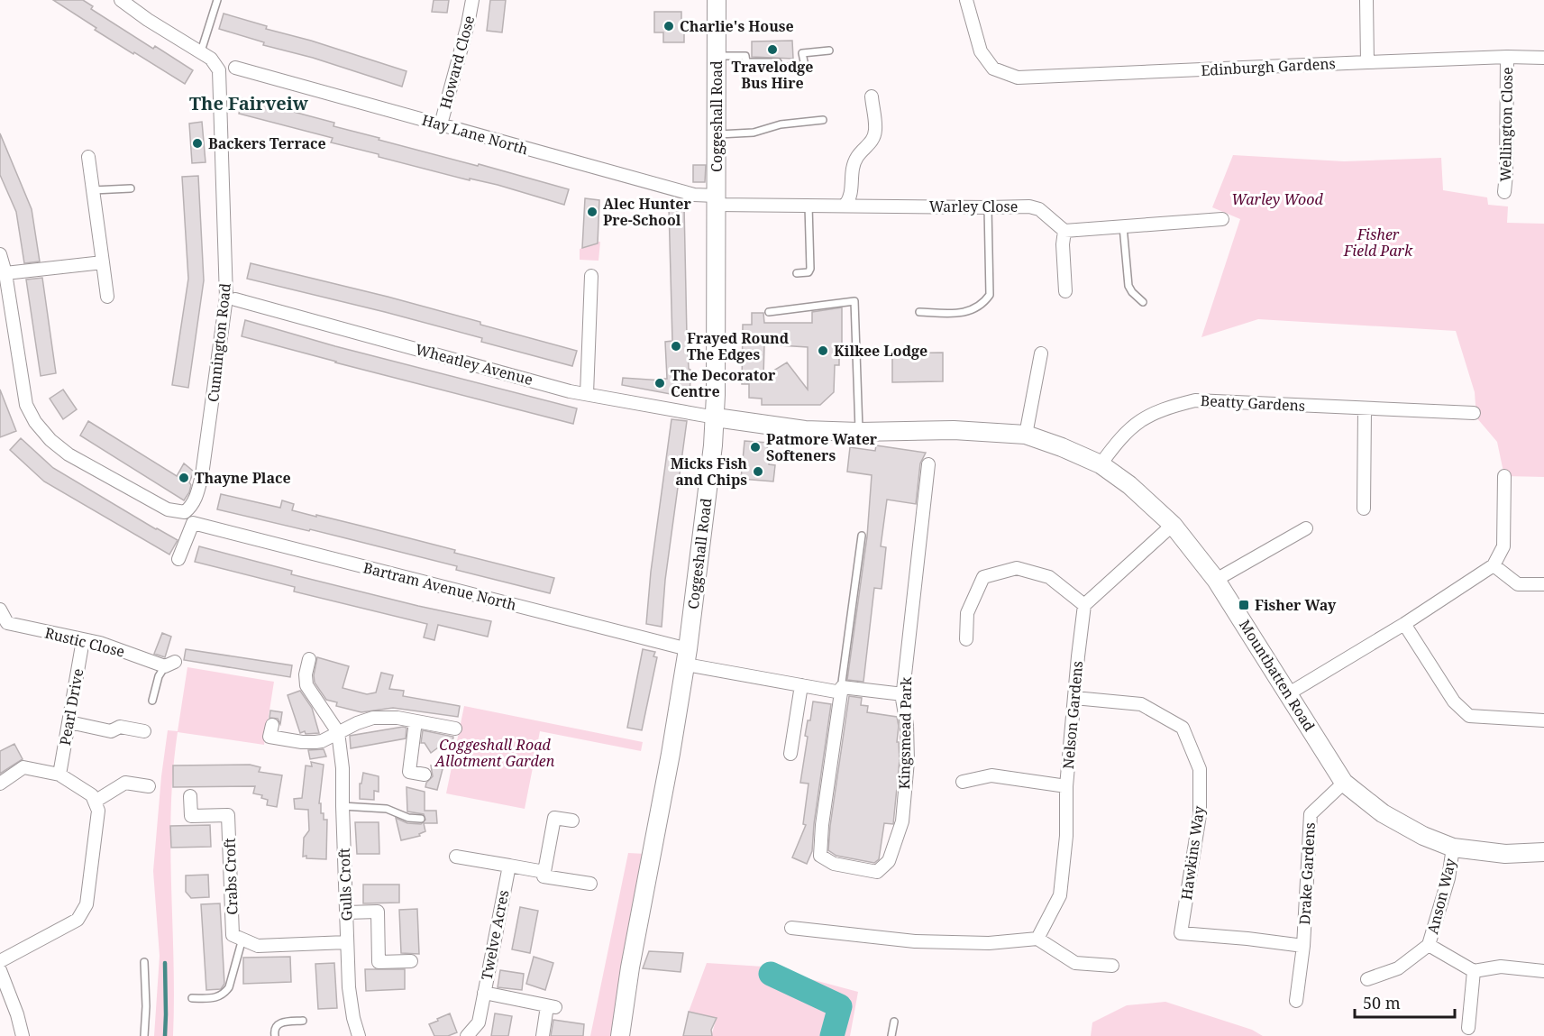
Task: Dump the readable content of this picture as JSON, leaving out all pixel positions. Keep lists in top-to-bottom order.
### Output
{
  "streets": {
    "street": [
      "Howard Close",
      "Edinburgh Gardens",
      "Coggeshall Road",
      "Wellington Close",
      "Hay Lane North",
      "Warley Close",
      "Cunnington Road",
      "Wheatley Avenue",
      "Beatty Gardens",
      "Bartram Avenue North",
      "Rustic Close",
      "Mountbatten Road",
      "Pearl Drive",
      "Nelson Gardens",
      "Kingsmead Park",
      "Hawkins Way",
      "Drake Gardens",
      "Crabs Croft",
      "Gulls Croft",
      "Anson Way",
      "Twelve Acres"
    ]
  },
  "crossings": [
    ["Howard Close", "Hay Lane North"],
    ["Edinburgh Gardens", "Wellington Close"],
    ["Coggeshall Road", "Hay Lane North"],
    ["Coggeshall Road", "Warley Close"],
    ["Coggeshall Road", "Wheatley Avenue"],
    ["Coggeshall Road", "Bartram Avenue North"],
    ["Coggeshall Road", "Mountbatten Road"],
    ["Hay Lane North", "Warley Close"],
    ["Wheatley Avenue", "Mountbatten Road"],
    ["Beatty Gardens", "Mountbatten Road"],
    ["Rustic Close", "Pearl Drive"],
    ["Mountbatten Road", "Drake Gardens"],
    ["Mountbatten Road", "Anson Way"],
    ["Nelson Gardens", "Hawkins Way"],
    ["Hawkins Way", "Drake Gardens"]
  ],
  "districts": ["The Fairveiw"],
  "parks": ["Warley Wood", "Fisher Field Park", "Coggeshall Road Allotment Garden"],
  "places": {
    "other": [
      "Charlie's House",
      "Travelodge Bus Hire",
      "Backers Terrace",
      "Alec Hunter Pre-School",
      "Frayed Round The Edges",
      "Kilkee Lodge",
      "The Decorator Centre",
      "Patmore Water Softeners",
      "Micks Fish and Chips",
      "Thayne Place"
    ],
    "transit": ["Fisher Way"]
  },
  "scale_bar": "50 m"
}
